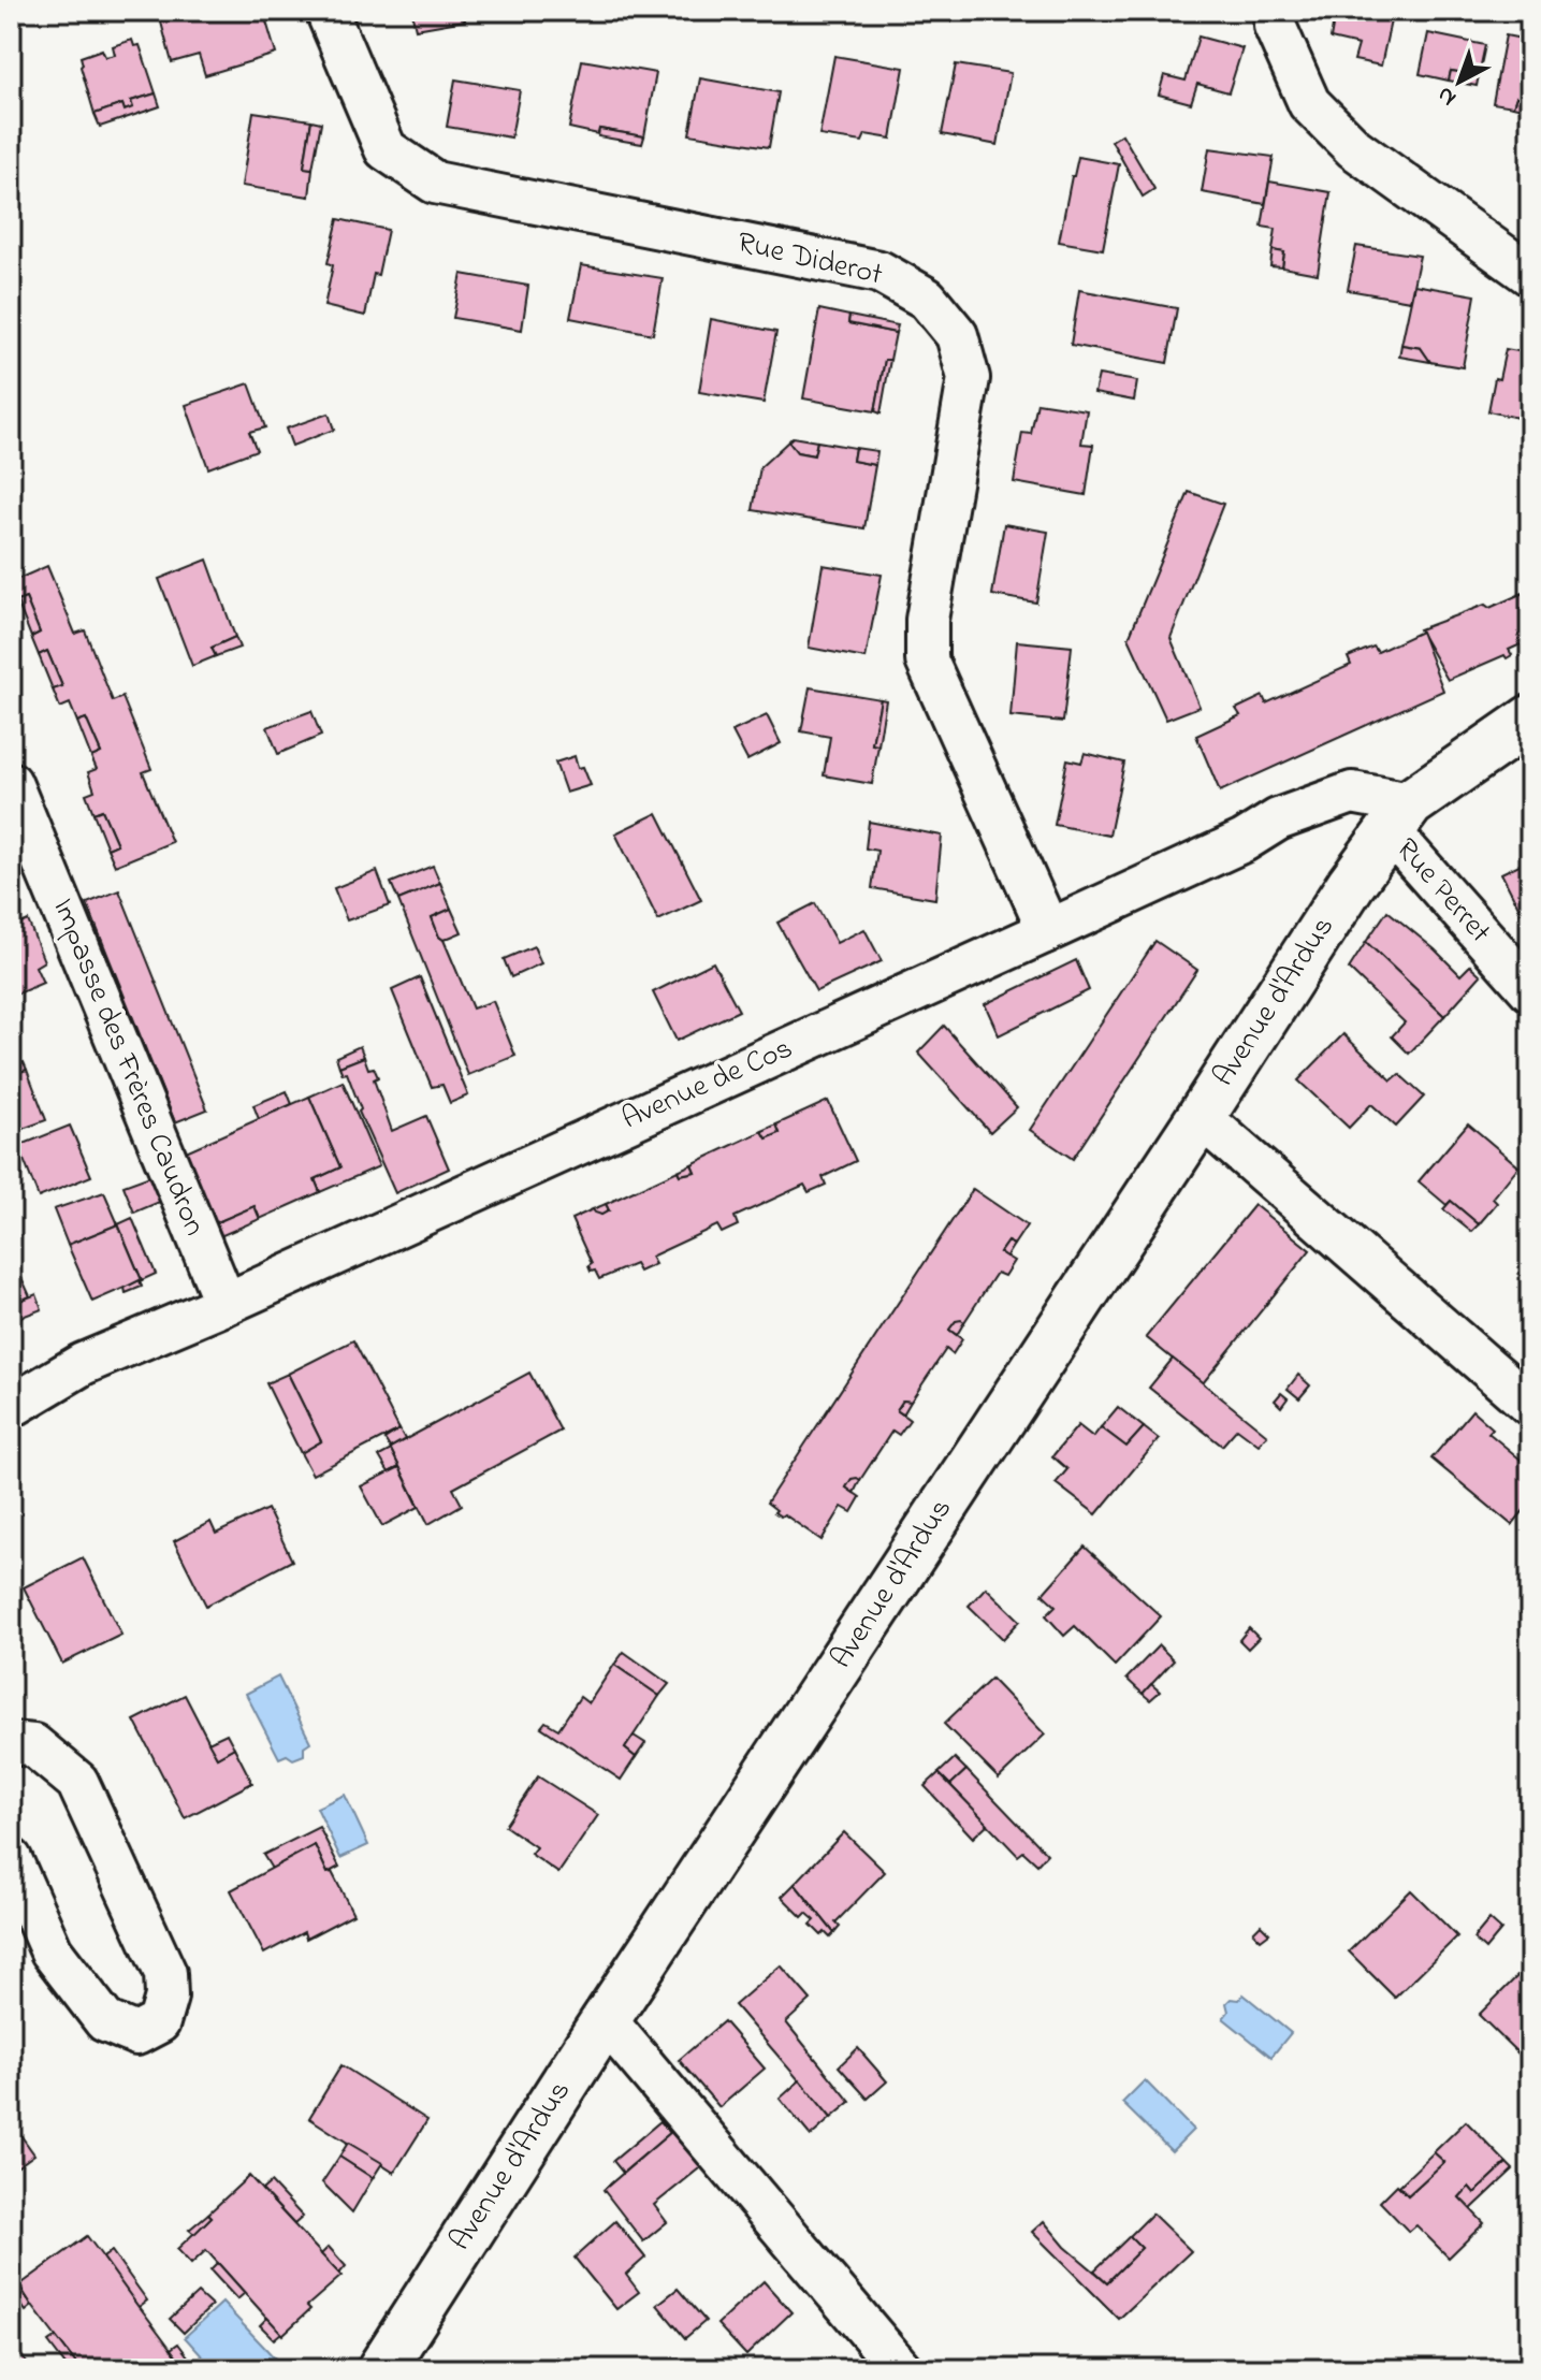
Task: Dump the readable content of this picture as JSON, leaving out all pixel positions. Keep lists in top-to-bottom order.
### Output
{
  "streets": {
    "main road": ["Avenue d'Ardus"],
    "street": [
      "Rue Diderot",
      "Rue Perret",
      "Impasse des Frères Caudron",
      "Avenue de Cos"
    ]
  },
  "crossings": [
    ["Rue Diderot", "Avenue de Cos"],
    ["Rue Perret", "Avenue d'Ardus"],
    ["Rue Perret", "Avenue de Cos"],
    ["Avenue d'Ardus", "Avenue de Cos"],
    ["Impasse des Frères Caudron", "Avenue de Cos"]
  ],
  "north": "bottom left"
}
